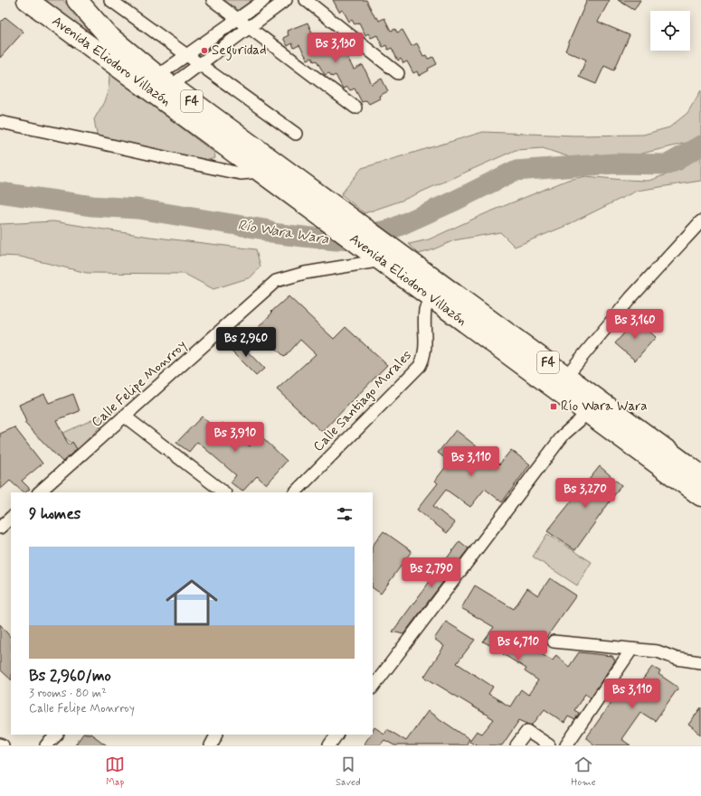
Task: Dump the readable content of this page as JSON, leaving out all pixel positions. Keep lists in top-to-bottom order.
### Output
{
  "streets": {
    "highway": ["Avenida Eliodoro Villazón", "F4"],
    "street": ["Calle Felipe Monrroy", "Calle Santiago Morales"]
  },
  "crossings": [
    ["Avenida Eliodoro Villazón", "Calle Felipe Monrroy"],
    ["Avenida Eliodoro Villazón", "Calle Santiago Morales"]
  ],
  "water": ["Río Wara Wara"],
  "places": {
    "other": ["Seguridad"],
    "transit": ["Río Wara Wara"]
  },
  "page": {
    "price": [
      "Bs 3,130",
      "Bs 3,160",
      "Bs 2,960",
      "Bs 3,910",
      "Bs 3,110",
      "Bs 3,270",
      "Bs 2,790",
      "Bs 6,710",
      "Bs 3,110"
    ],
    "heading": "9 homes",
    "list": [
      {
        "name": "Bs 2,960/mo",
        "note": "3 rooms · 80 m² · Calle Felipe Monrroy"
      }
    ],
    "tabs": ["Map", "Saved", "Home"]
  }
}
